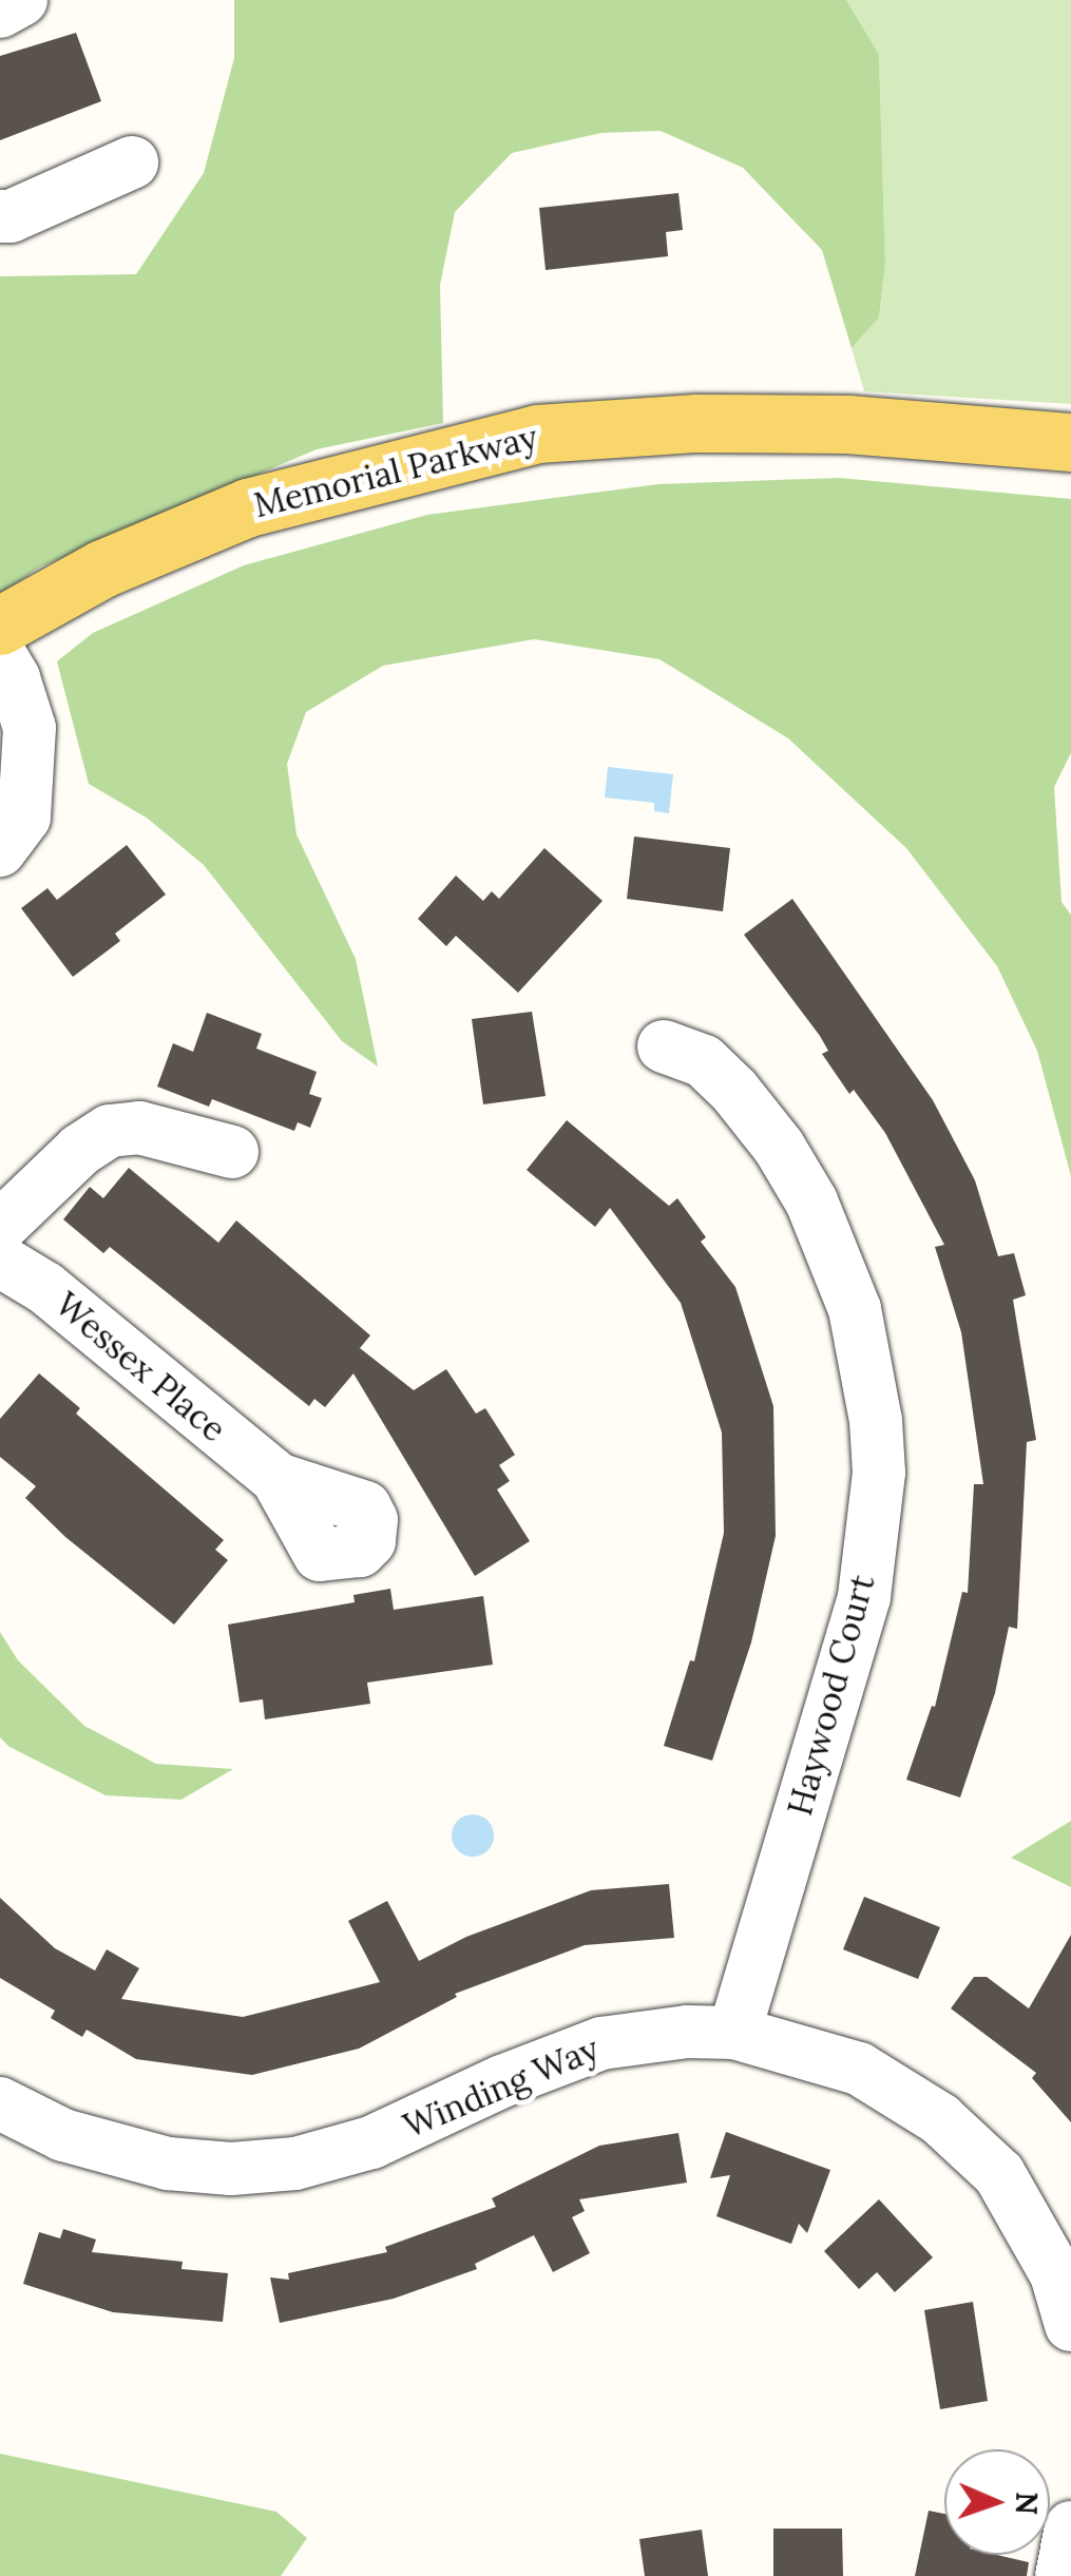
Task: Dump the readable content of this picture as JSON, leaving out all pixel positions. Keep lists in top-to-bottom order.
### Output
{
  "streets": {
    "main road": ["Memorial Parkway"],
    "street": ["Wessex Place", "Haywood Court", "Winding Way"]
  },
  "crossings": [
    ["Haywood Court", "Winding Way"]
  ],
  "north": "right"
}
